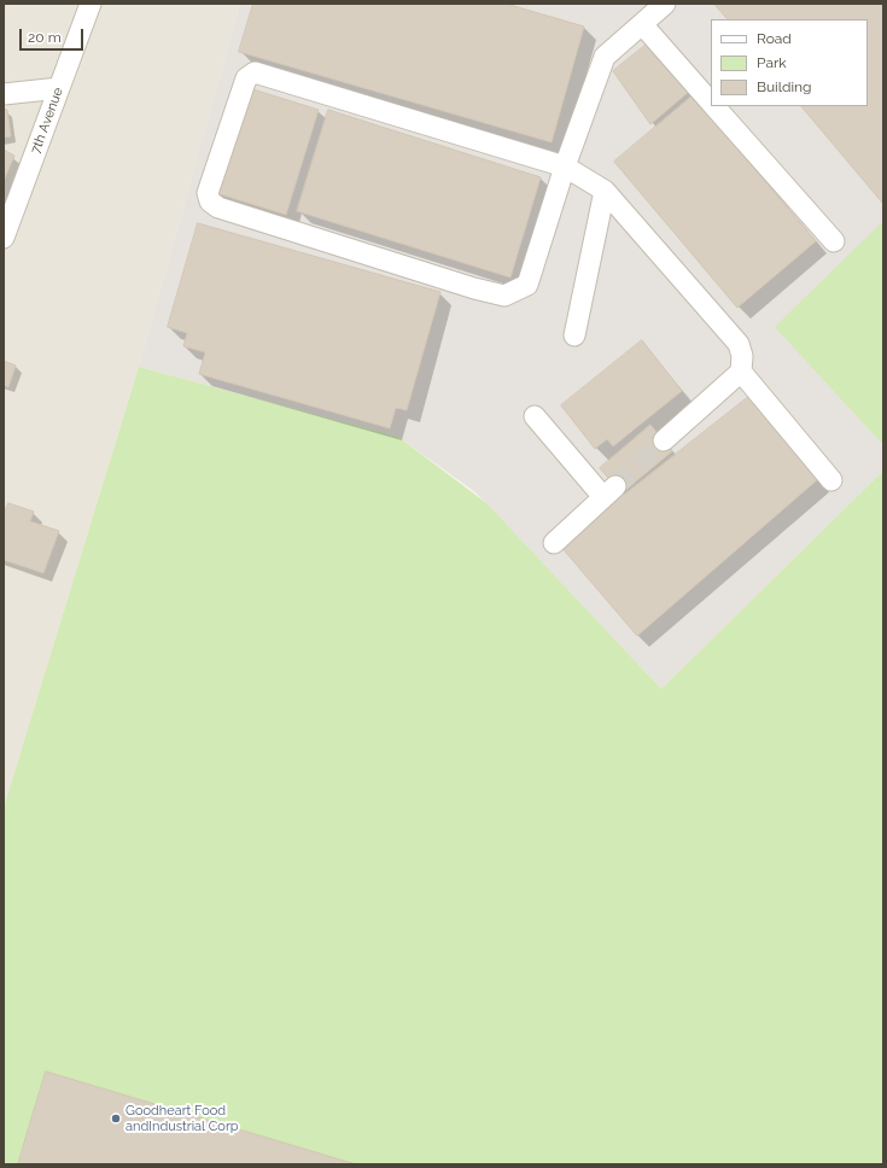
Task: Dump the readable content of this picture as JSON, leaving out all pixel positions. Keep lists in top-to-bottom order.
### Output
{
  "streets": {
    "street": ["7th Avenue"]
  },
  "places": ["Goodheart Food andIndustrial Corp"],
  "legend": ["Road", "Park", "Building"],
  "scale_bar": "20 m"
}
